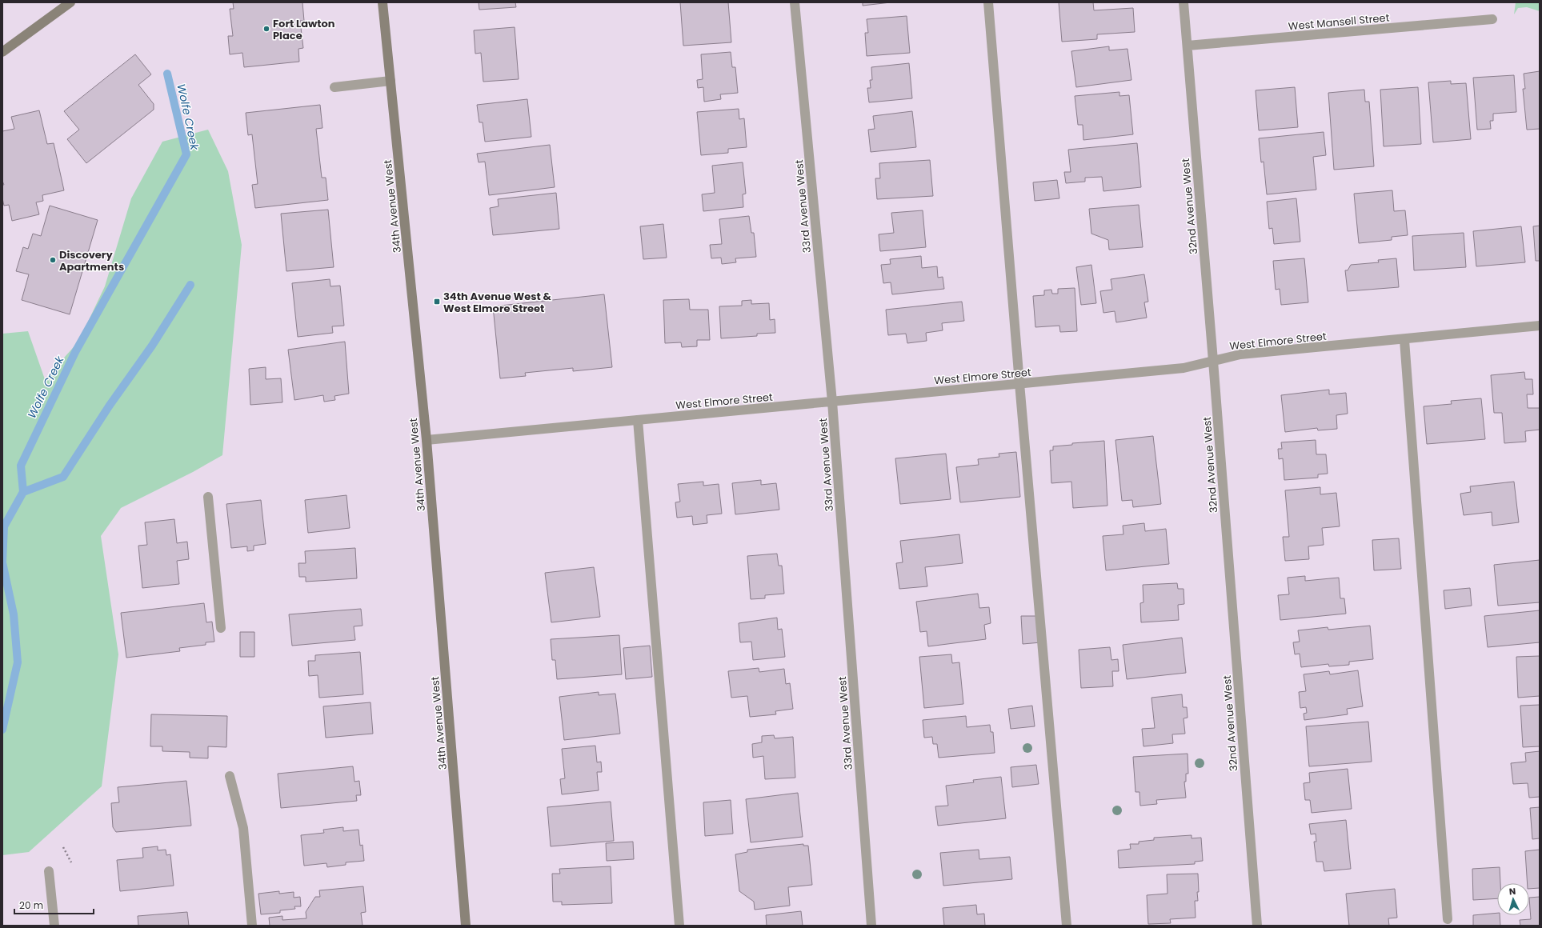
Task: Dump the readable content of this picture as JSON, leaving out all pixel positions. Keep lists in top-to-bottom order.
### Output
{
  "streets": {
    "street": [
      "West Mansell Street",
      "34th Avenue West",
      "33rd Avenue West",
      "32nd Avenue West",
      "West Elmore Street"
    ]
  },
  "crossings": [
    ["West Mansell Street", "32nd Avenue West"],
    ["34th Avenue West", "West Elmore Street"],
    ["33rd Avenue West", "West Elmore Street"],
    ["32nd Avenue West", "West Elmore Street"]
  ],
  "water": ["Wolfe Creek"],
  "places": {
    "other": ["Fort Lawton Place", "Discovery Apartments"],
    "transit": ["34th Avenue West & West Elmore Street"]
  },
  "scale_bar": "20 m",
  "north": "top"
}
